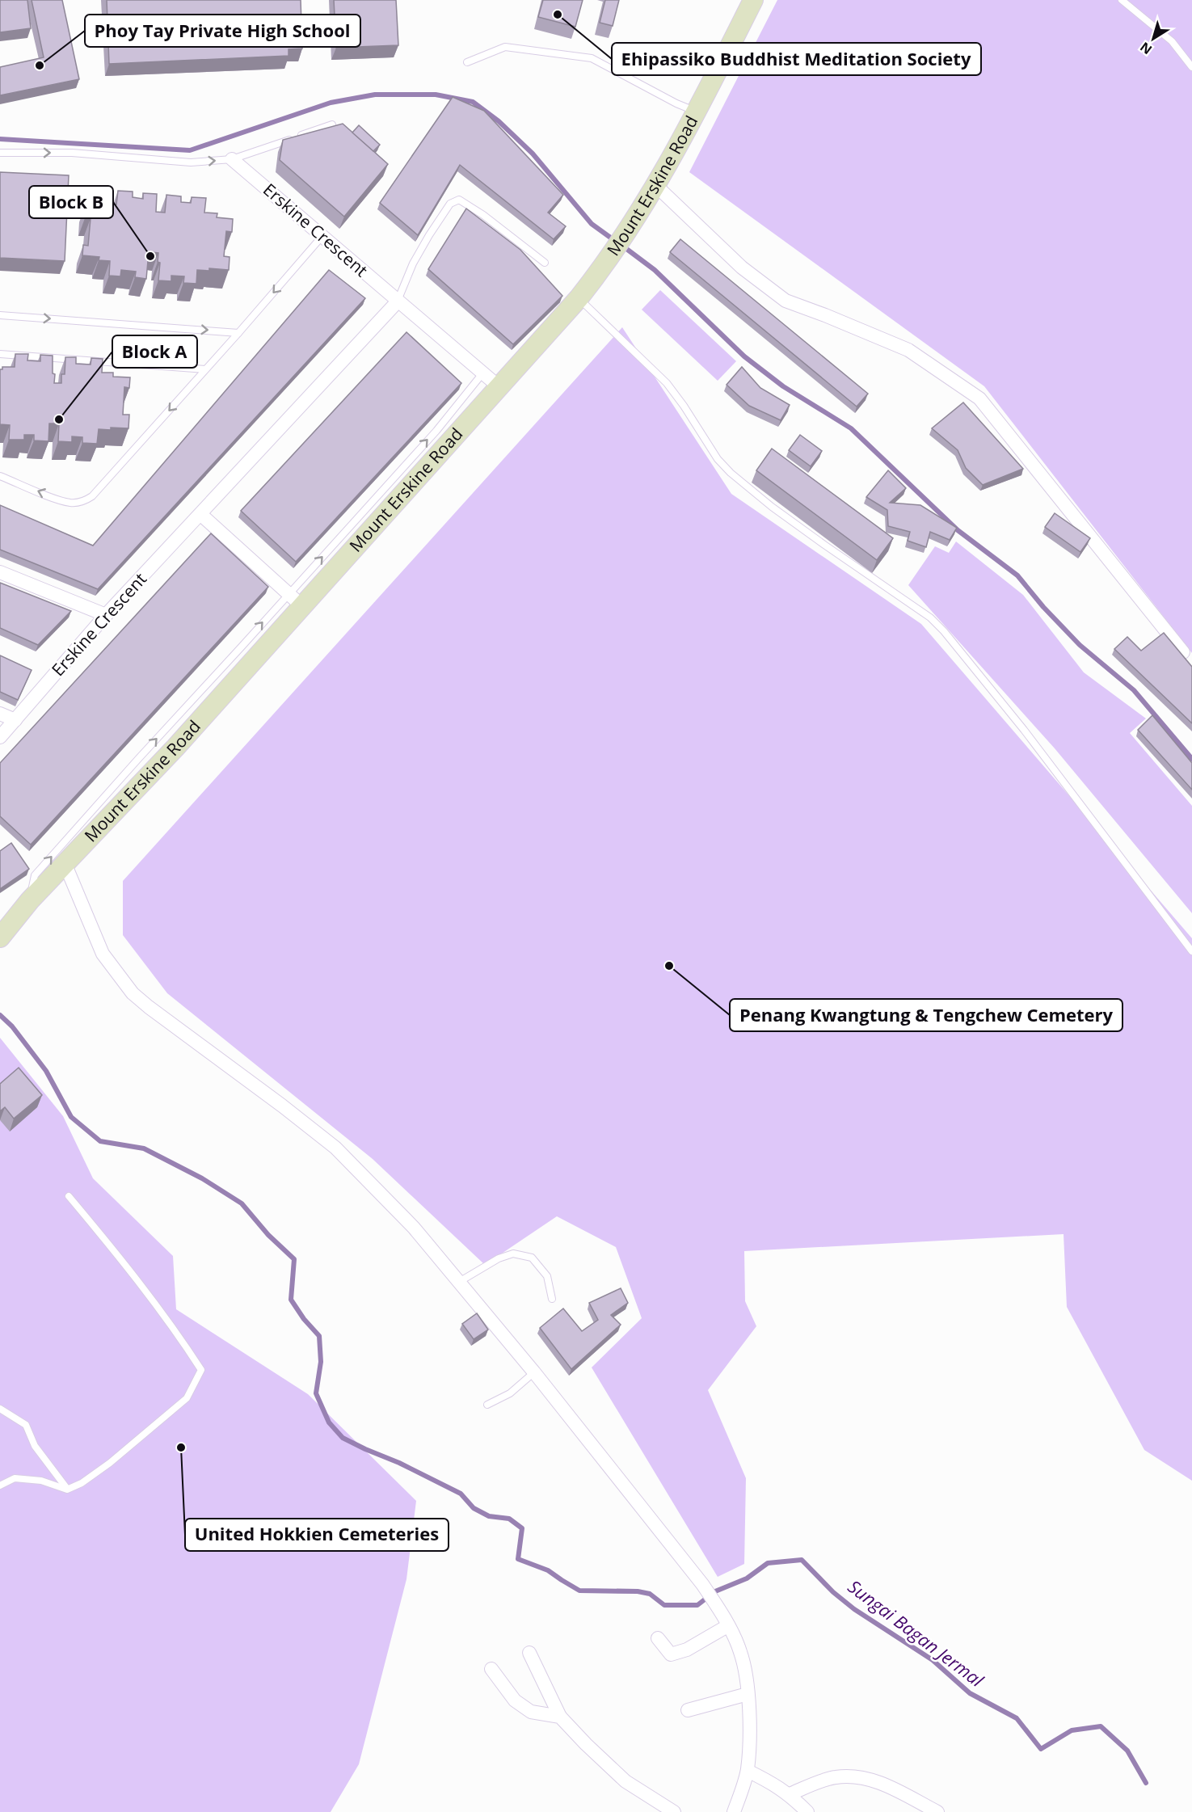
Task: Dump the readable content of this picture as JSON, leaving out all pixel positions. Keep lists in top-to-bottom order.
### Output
{
  "streets": {
    "main road": ["Mount Erskine Road"],
    "street": ["Erskine Crescent"]
  },
  "crossings": [
    ["Mount Erskine Road", "Erskine Crescent"]
  ],
  "water": ["Sungai Bagan Jermal"],
  "places": [
    "Ehipassiko Buddhist Meditation Society",
    "Phoy Tay Private High School",
    "Block B",
    "Block A",
    "Penang Kwangtung & Tengchew Cemetery",
    "United Hokkien Cemeteries"
  ],
  "north": "bottom left"
}
